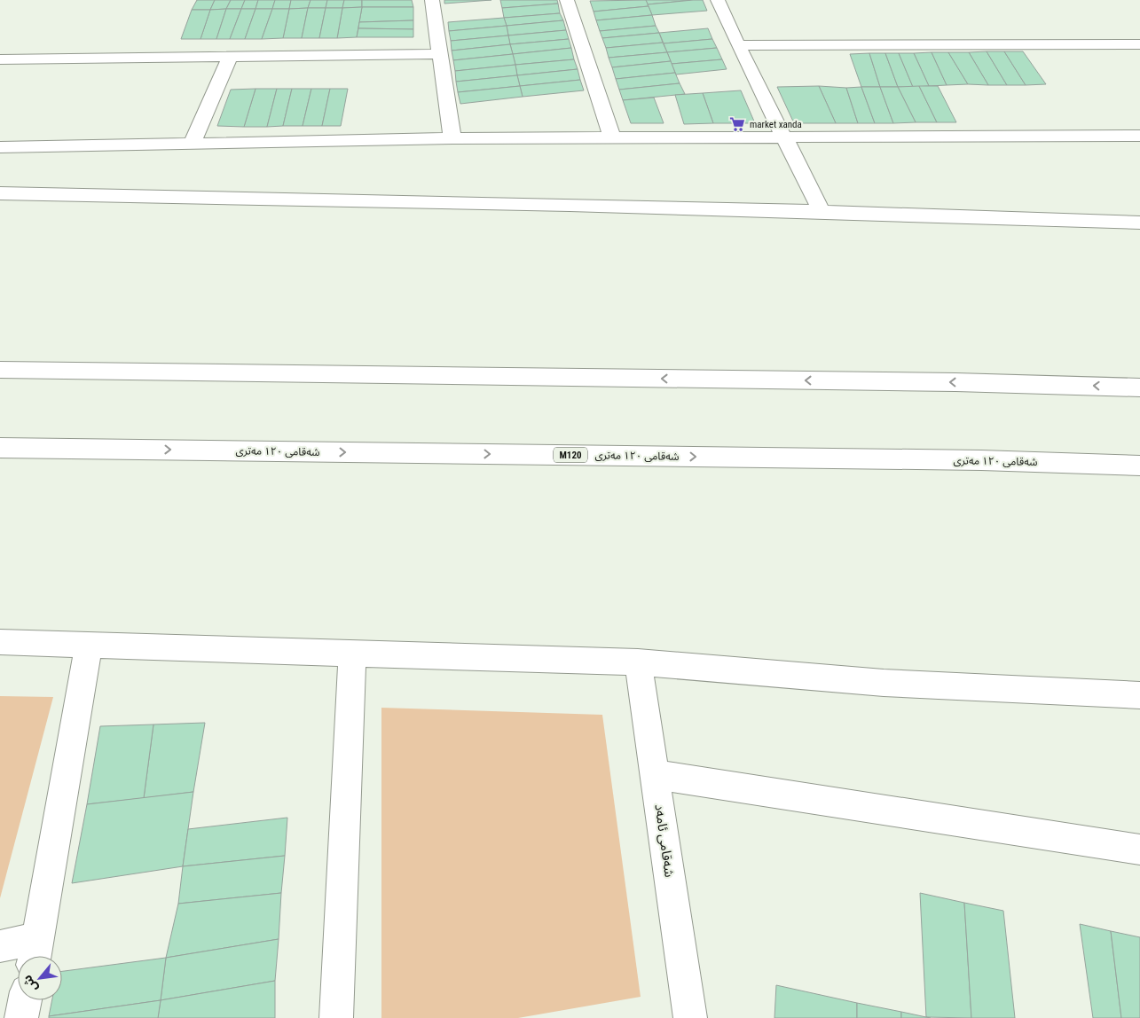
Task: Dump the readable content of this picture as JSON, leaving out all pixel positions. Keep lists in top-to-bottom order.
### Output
{
  "streets": {
    "main road": ["شەقامی ١٢٠ مەتری", "M120", "شەقامی ئامەد"]
  },
  "places": {
    "supermarket": ["market xanda"]
  },
  "north": "bottom left"
}
